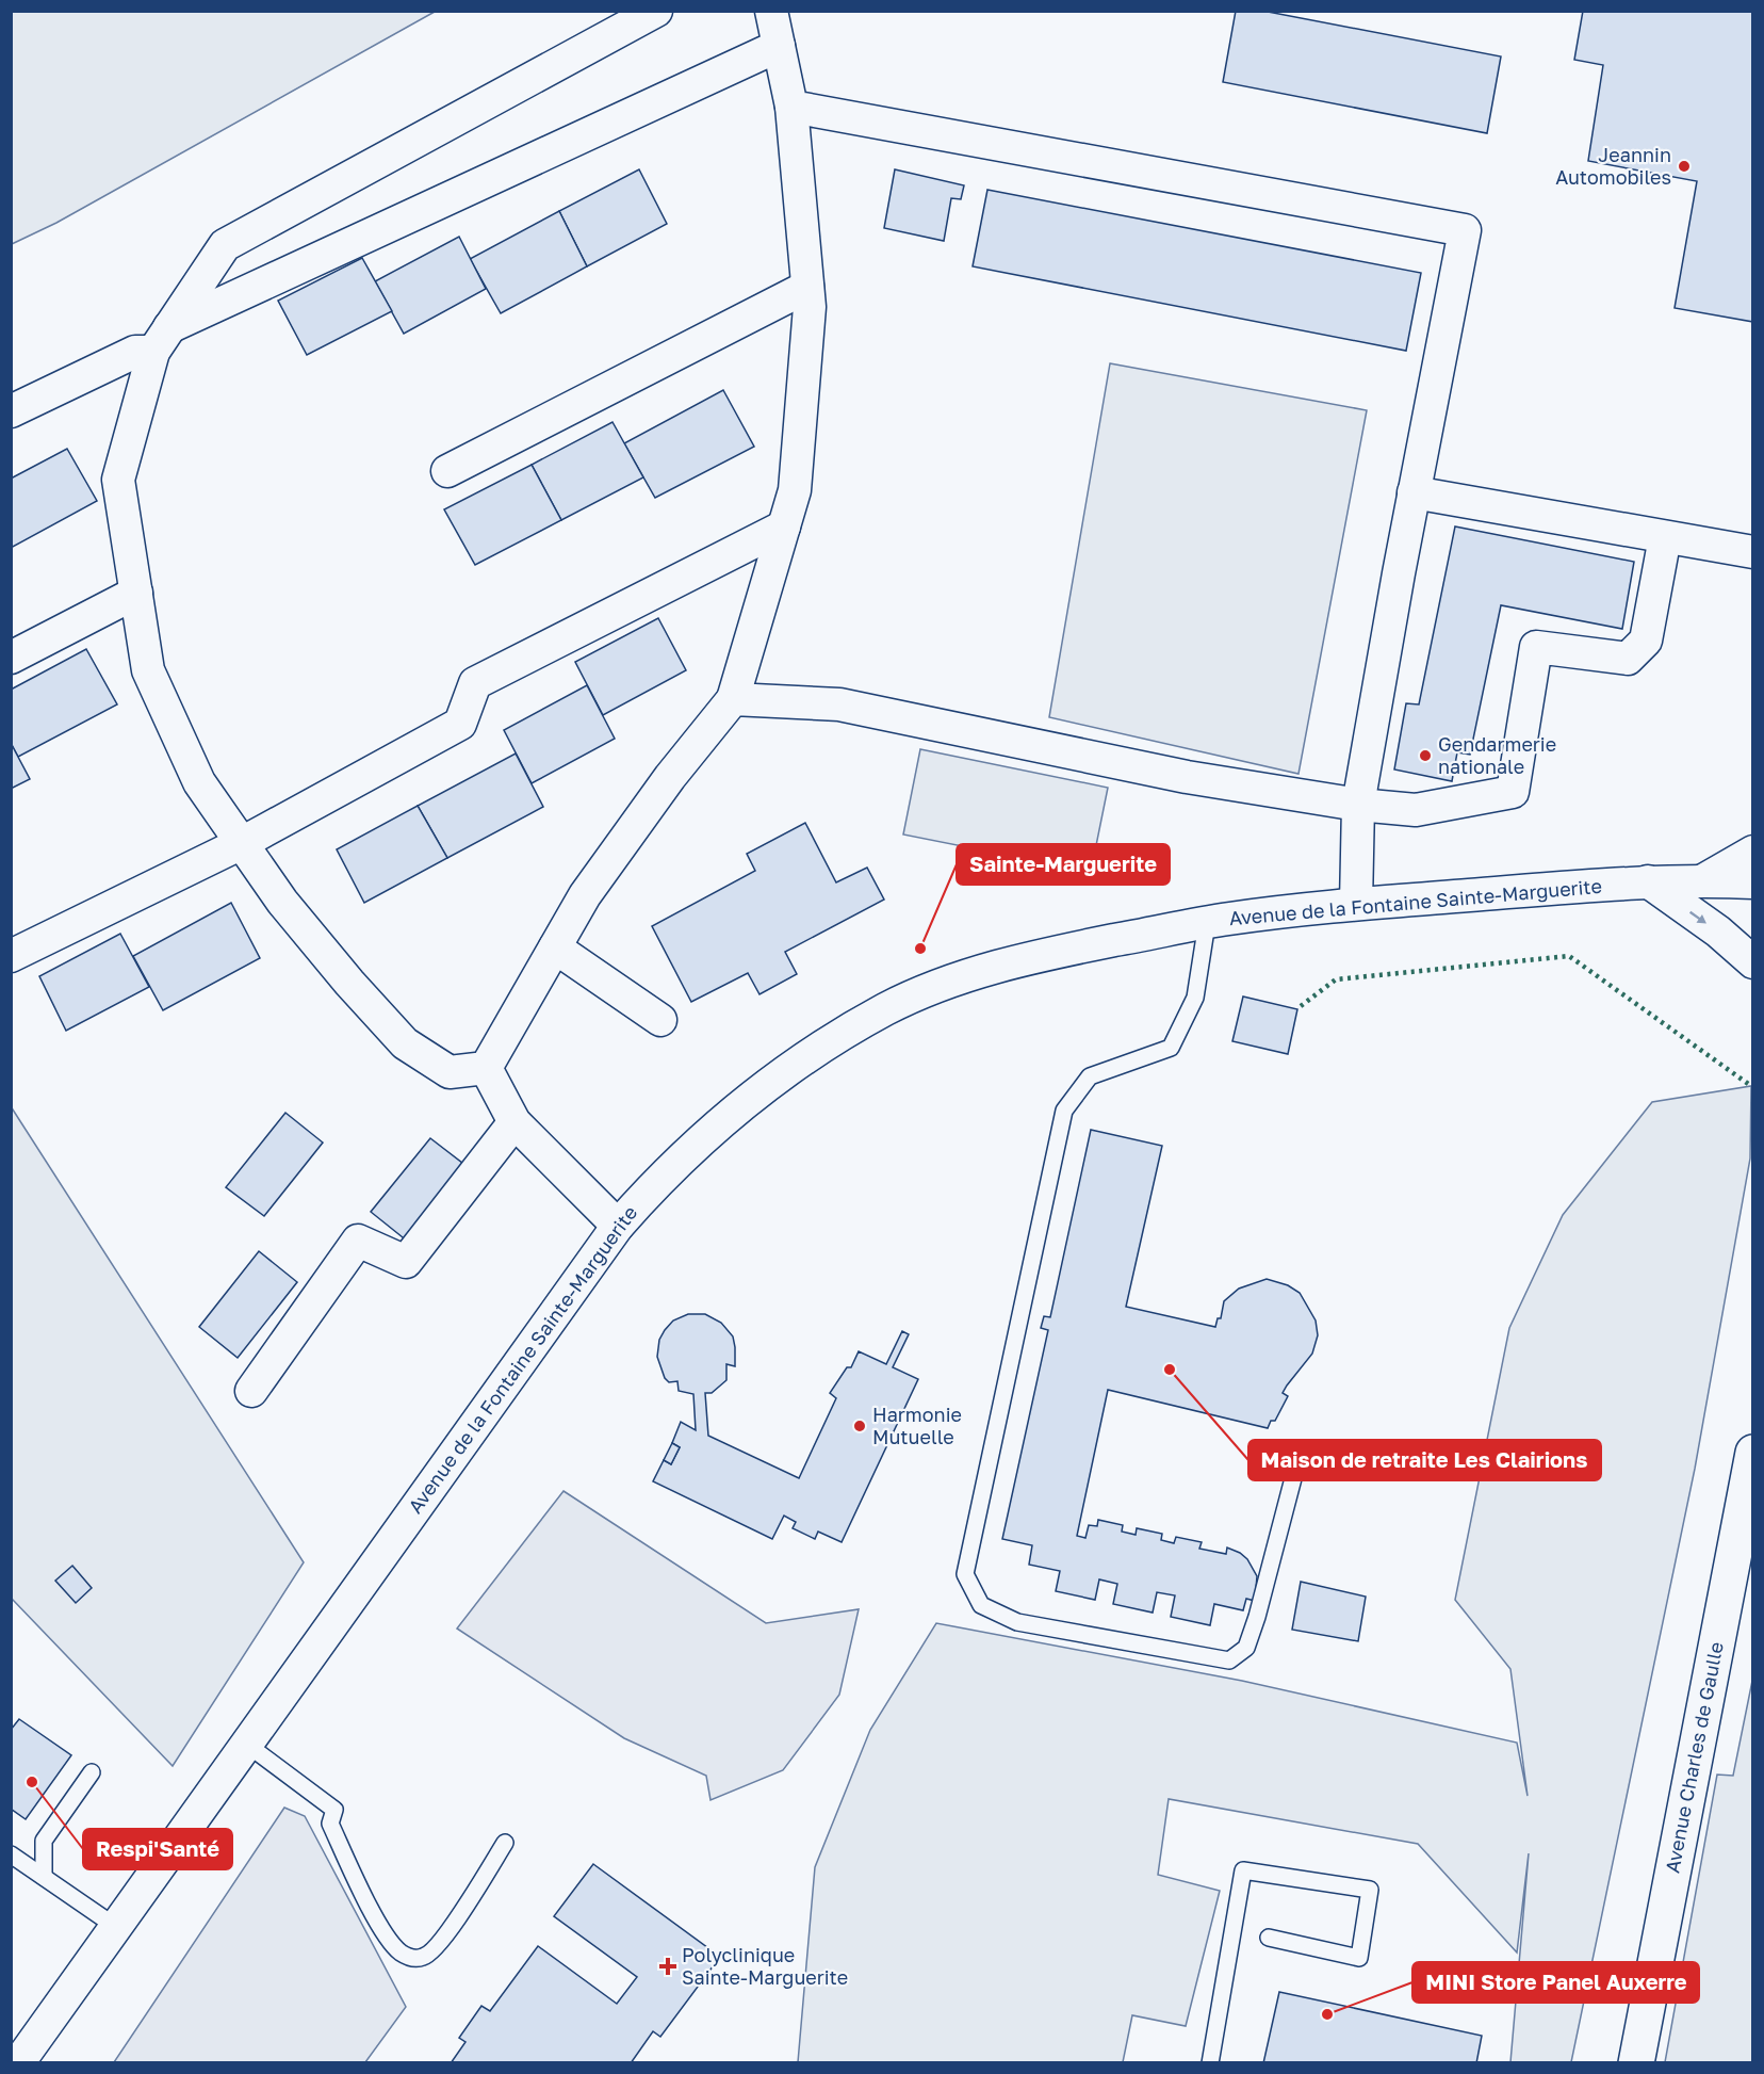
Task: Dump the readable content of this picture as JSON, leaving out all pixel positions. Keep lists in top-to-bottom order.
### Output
{
  "streets": {
    "main road": ["Avenue Charles de Gaulle"],
    "street": ["Avenue de la Fontaine Sainte-Marguerite"]
  },
  "places": {
    "other": [
      "Jeannin Automobiles",
      "Gendarmerie nationale",
      "Sainte-Marguerite",
      "Maison de retraite Les Clairions",
      "Harmonie Mutuelle",
      "Respi'Santé",
      "MINI Store Panel Auxerre"
    ],
    "health": ["Polyclinique Sainte-Marguerite"]
  }
}
